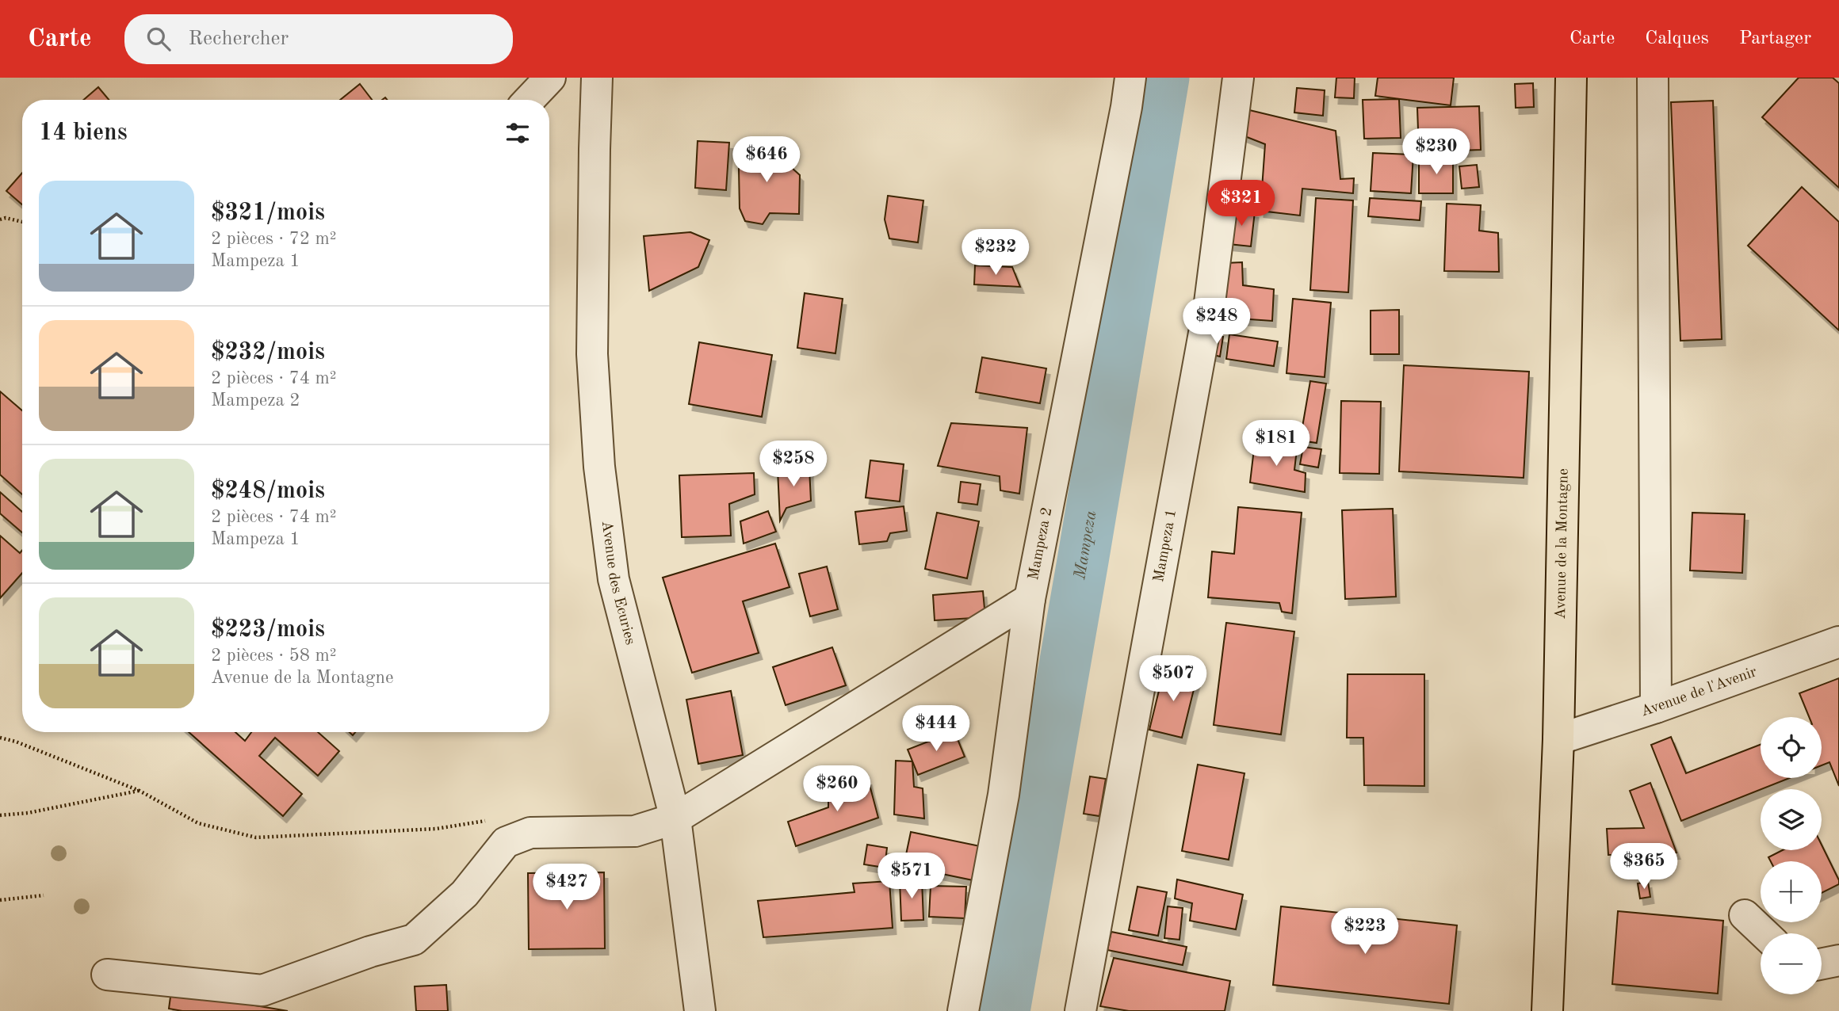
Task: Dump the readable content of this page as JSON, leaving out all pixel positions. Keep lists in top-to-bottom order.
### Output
{
  "streets": {
    "main road": ["Avenue de la Montagne"],
    "street": [
      "Mampeza 2",
      "Mampeza 1",
      "Avenue des Ecuries",
      "Avenue de l'Avenir"
    ]
  },
  "crossings": [
    ["Avenue de la Montagne", "Avenue de l'Avenir"]
  ],
  "water": ["Mampeza"],
  "page": {
    "header": "Carte",
    "search": "Rechercher",
    "nav": ["Carte", "Calques", "Partager"],
    "heading": "14 biens",
    "price": [
      "$230",
      "$646",
      "$321",
      "$232",
      "$248",
      "$181",
      "$258",
      "$507",
      "$444",
      "$260",
      "$365",
      "$571",
      "$427",
      "$223"
    ],
    "list": [
      {
        "name": "$321/mois",
        "note": "2 pièces · 72 m² · Mampeza 1"
      },
      {
        "name": "$232/mois",
        "note": "2 pièces · 74 m² · Mampeza 2"
      },
      {
        "name": "$248/mois",
        "note": "2 pièces · 74 m² · Mampeza 1"
      },
      {
        "name": "$223/mois",
        "note": "2 pièces · 58 m² · Avenue de la Montagne"
      }
    ],
    "map_buttons": ["+", "−"]
  }
}
